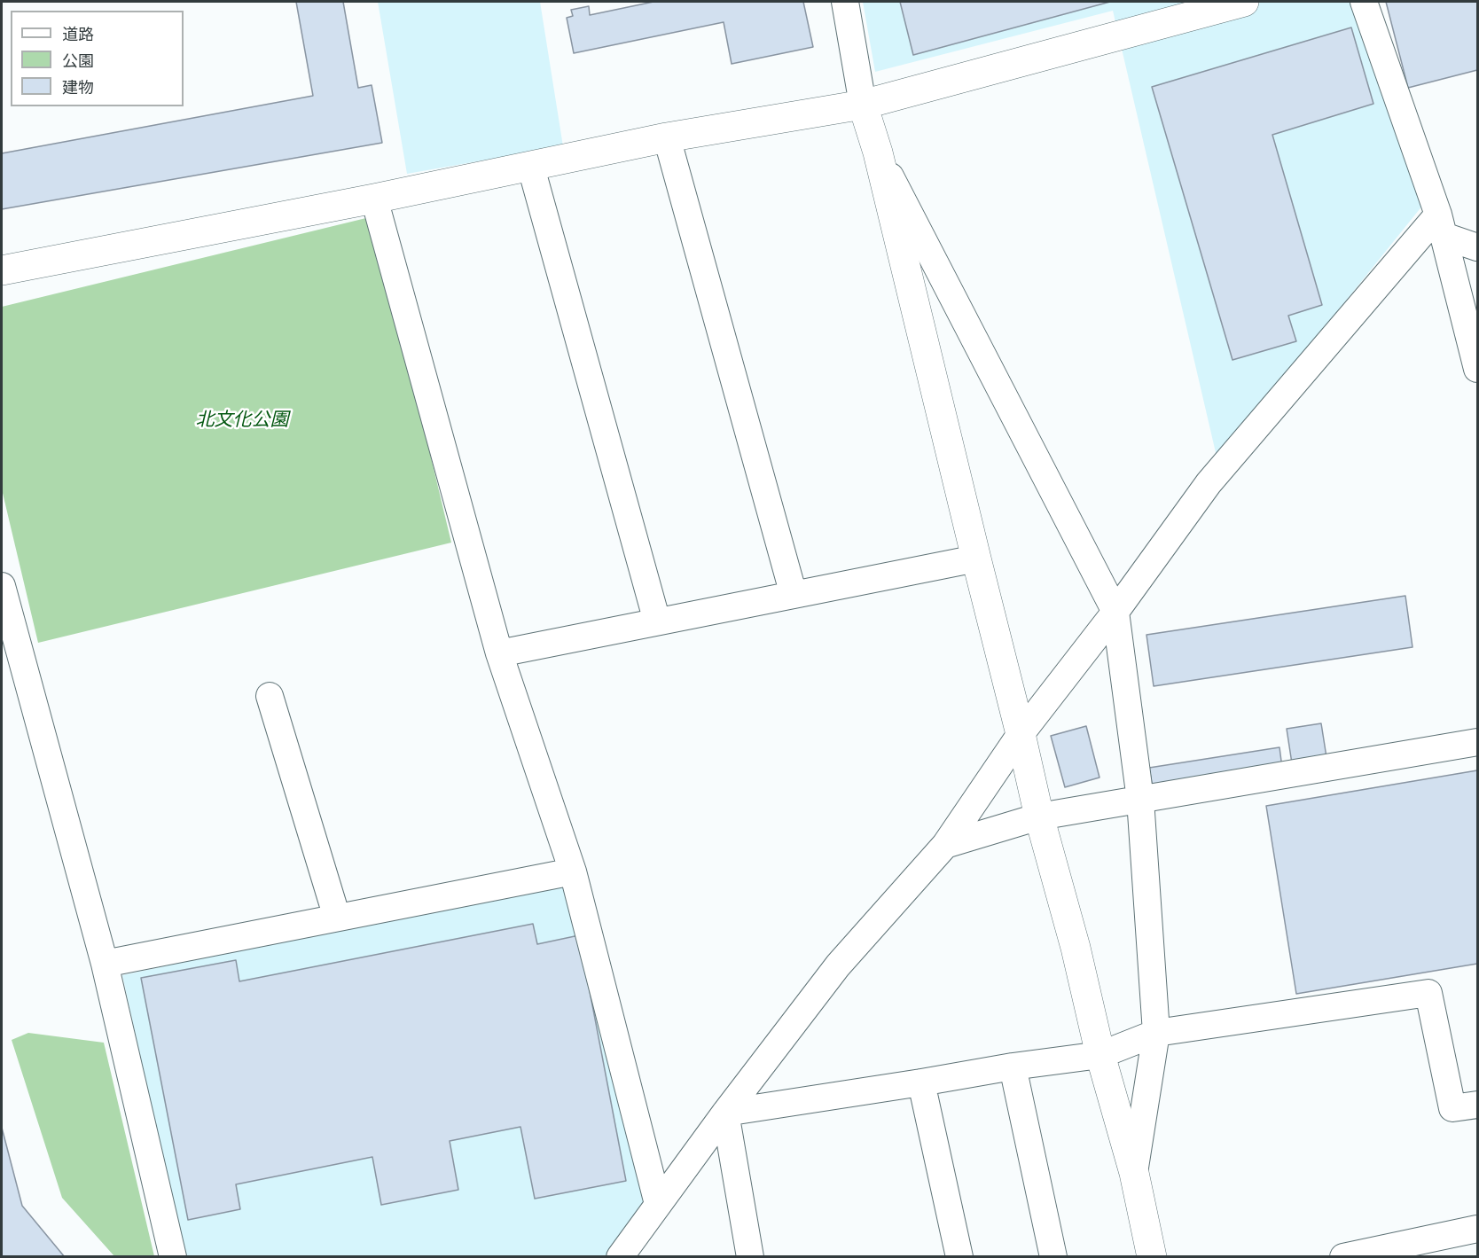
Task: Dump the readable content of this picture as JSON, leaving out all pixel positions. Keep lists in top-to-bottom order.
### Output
{
  "parks": ["北文化公園"],
  "legend": ["道路", "公園", "建物"]
}
